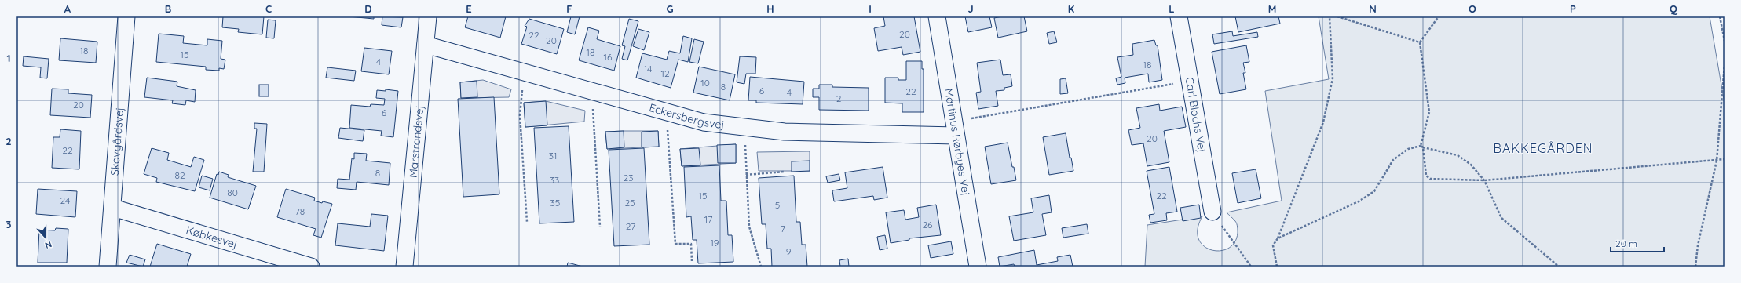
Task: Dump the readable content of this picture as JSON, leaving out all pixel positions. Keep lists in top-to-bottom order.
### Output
{
  "streets": {
    "street": [
      "Carl Blochs Vej",
      "Eckersbergsvej",
      "Skovgårdsvej",
      "Marstrandsvej",
      "Martinus Rørbyes Vej",
      "Købkesvej"
    ]
  },
  "crossings": [
    ["Eckersbergsvej", "Marstrandsvej"],
    ["Eckersbergsvej", "Martinus Rørbyes Vej"],
    ["Skovgårdsvej", "Købkesvej"]
  ],
  "districts": ["BAKKEGÅRDEN"],
  "house_numbers": [
    "20",
    "22",
    "20",
    "18",
    "18",
    "15",
    "16",
    "4",
    "18",
    "14",
    "12",
    "10",
    "8",
    "6",
    "22",
    "4",
    "2",
    "20",
    "6",
    "20",
    "22",
    "31",
    "8",
    "82",
    "23",
    "33",
    "80",
    "15",
    "22",
    "24",
    "35",
    "25",
    "5",
    "78",
    "17",
    "26",
    "27",
    "7",
    "19",
    "9"
  ],
  "scale_bar": "20 m",
  "north": "bottom",
  "grid": {
    "columns": [
      "A",
      "B",
      "C",
      "D",
      "E",
      "F",
      "G",
      "H",
      "I",
      "J",
      "K",
      "L",
      "M",
      "N",
      "O",
      "P",
      "Q"
    ],
    "rows": ["1", "2", "3"]
  }
}
